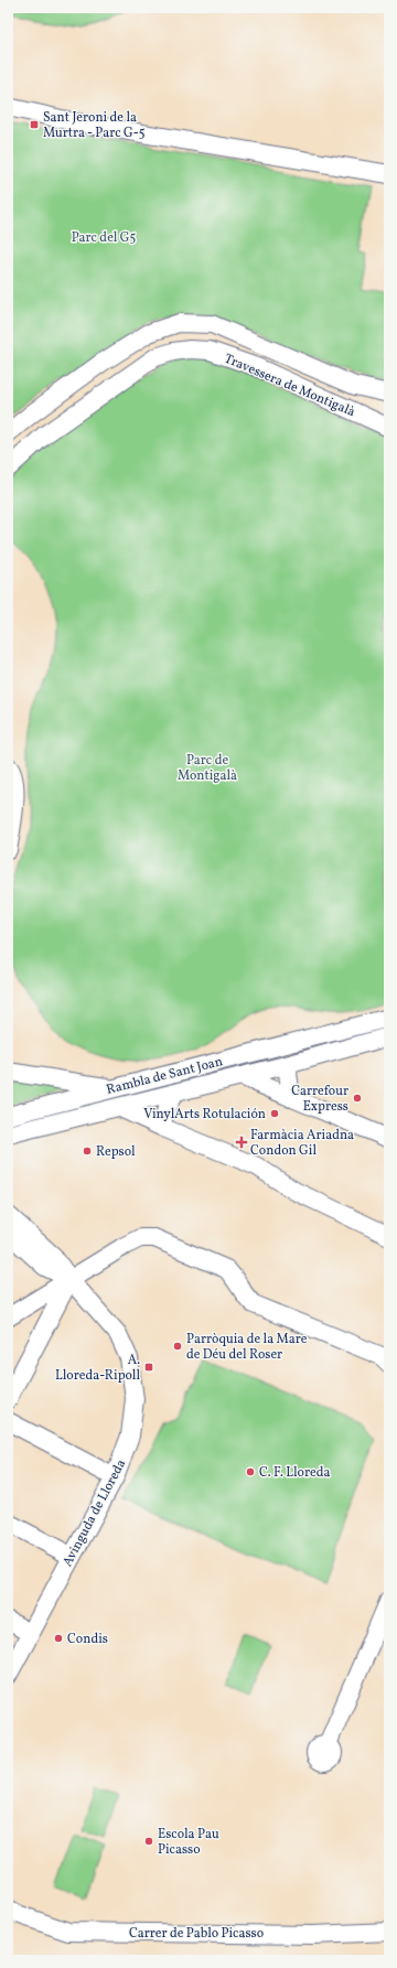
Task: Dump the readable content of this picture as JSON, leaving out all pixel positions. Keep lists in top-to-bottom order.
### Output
{
  "streets": {
    "street": [
      "Travessera de Montigalà",
      "Rambla de Sant Joan",
      "Avinguda de Lloreda",
      "Carrer de Pablo Picasso"
    ]
  },
  "parks": ["Parc del G5", "Parc de Montigalà"],
  "places": {
    "transit": ["Sant Jeroni de la Murtra - Parc G-5", "A. Lloreda-Ripoll"],
    "other": [
      "Carrefour Express",
      "VinylArts Rotulación",
      "Repsol",
      "Parròquia de la Mare de Déu del Roser",
      "C. F. Lloreda",
      "Condis",
      "Escola Pau Picasso"
    ],
    "health": ["Farmàcia Ariadna Condon Gil"]
  }
}
